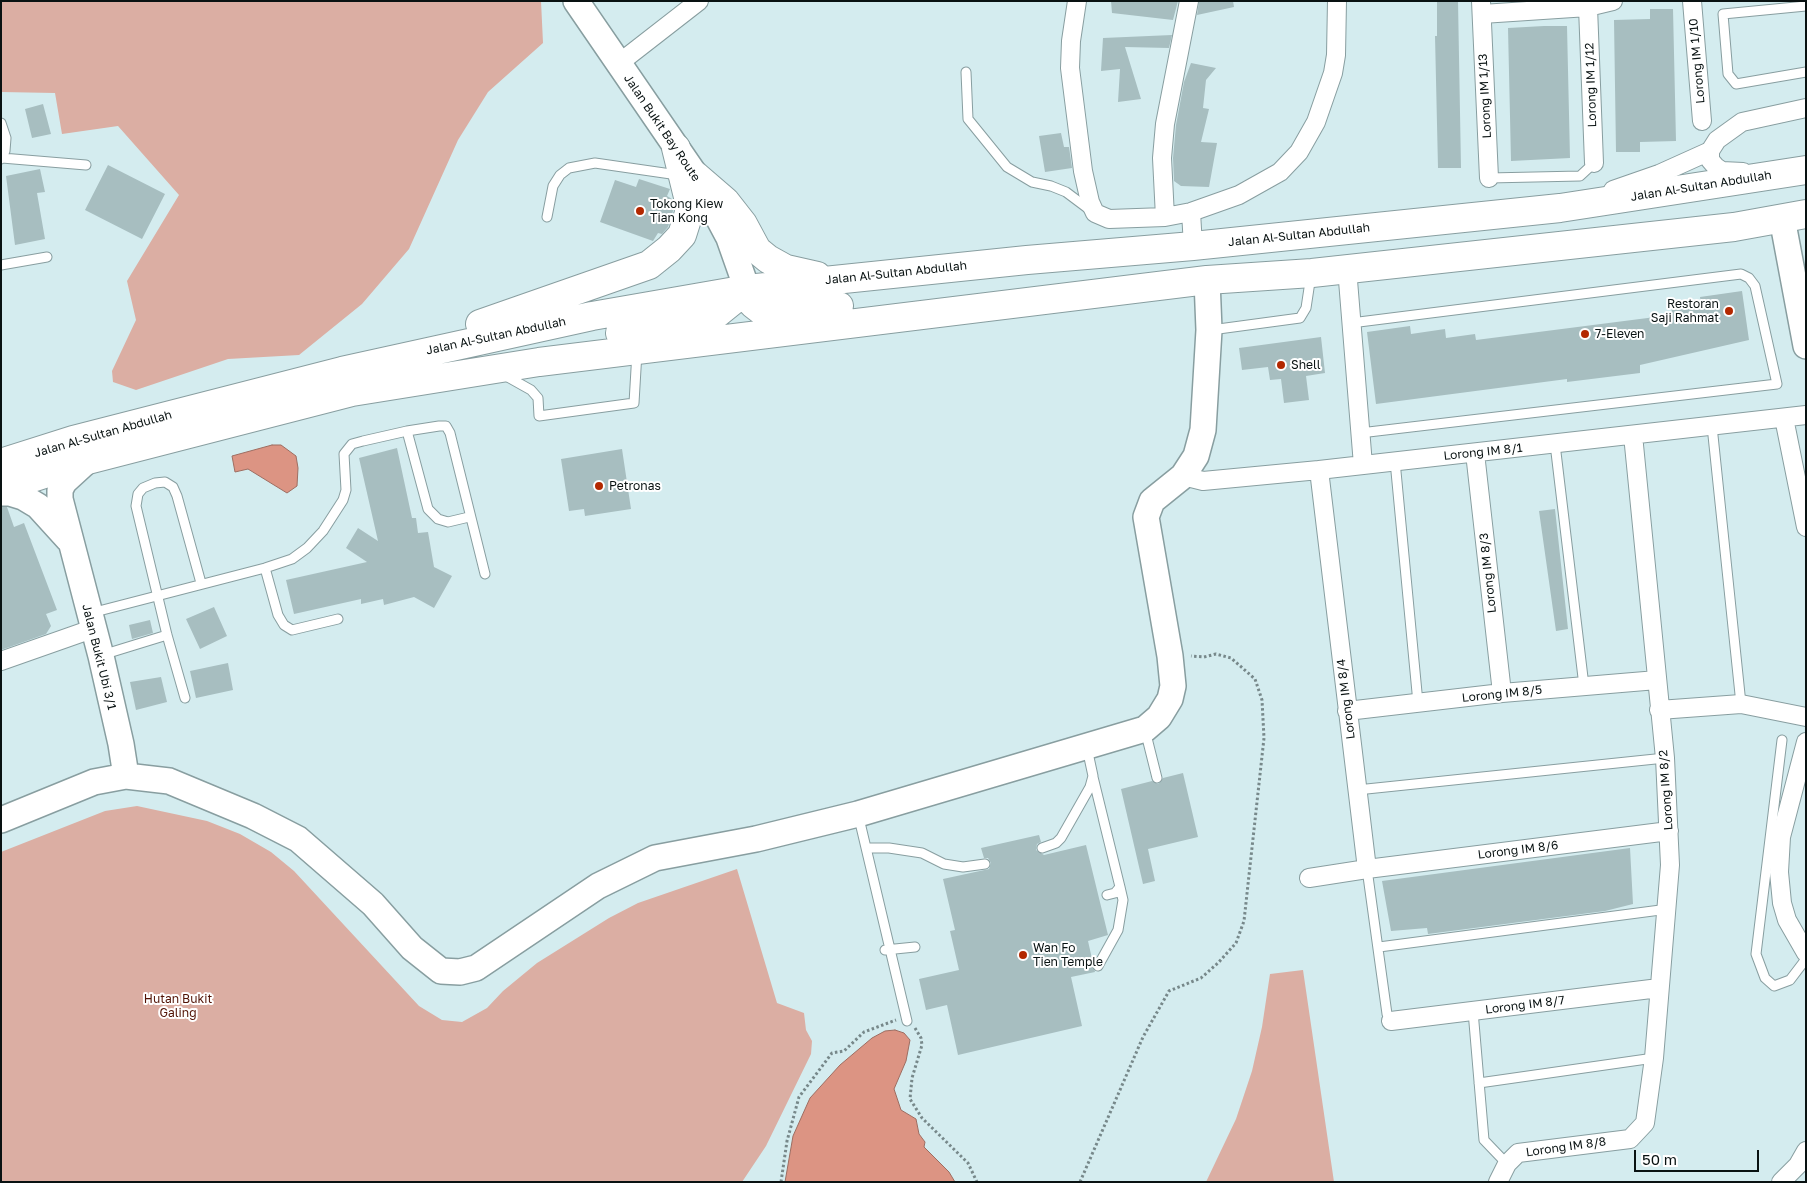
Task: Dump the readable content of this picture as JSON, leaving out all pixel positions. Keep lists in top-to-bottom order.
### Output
{
  "streets": {
    "main road": ["Jalan Al-Sultan Abdullah"],
    "street": [
      "Lorong IM 1/10",
      "Lorong IM 1/12",
      "Lorong IM 1/13",
      "Jalan Bukit Bay Route",
      "Lorong IM 8/1",
      "Lorong IM 8/3",
      "Jalan Bukit Ubi 3/1",
      "Lorong IM 8/5",
      "Lorong IM 8/4",
      "Lorong IM 8/2",
      "Lorong IM 8/6",
      "Lorong IM 8/7",
      "Lorong IM 8/8"
    ]
  },
  "crossings": [
    ["Jalan Bukit Bay Route", "Jalan Al-Sultan Abdullah"],
    ["Jalan Al-Sultan Abdullah", "Jalan Bukit Ubi 3/1"],
    ["Lorong IM 8/1", "Lorong IM 8/3"],
    ["Lorong IM 8/1", "Lorong IM 8/4"],
    ["Lorong IM 8/1", "Lorong IM 8/2"],
    ["Lorong IM 8/3", "Lorong IM 8/5"],
    ["Lorong IM 8/5", "Lorong IM 8/4"],
    ["Lorong IM 8/5", "Lorong IM 8/2"],
    ["Lorong IM 8/4", "Lorong IM 8/6"],
    ["Lorong IM 8/2", "Lorong IM 8/6"],
    ["Lorong IM 8/2", "Lorong IM 8/7"],
    ["Lorong IM 8/2", "Lorong IM 8/8"]
  ],
  "parks": ["Hutan Bukit Galing"],
  "places": [
    "Tokong Kiew Tian Kong",
    "Restoran Saji Rahmat",
    "7-Eleven",
    "Shell",
    "Petronas",
    "Wan Fo Tien Temple"
  ],
  "scale_bar": "50 m"
}
